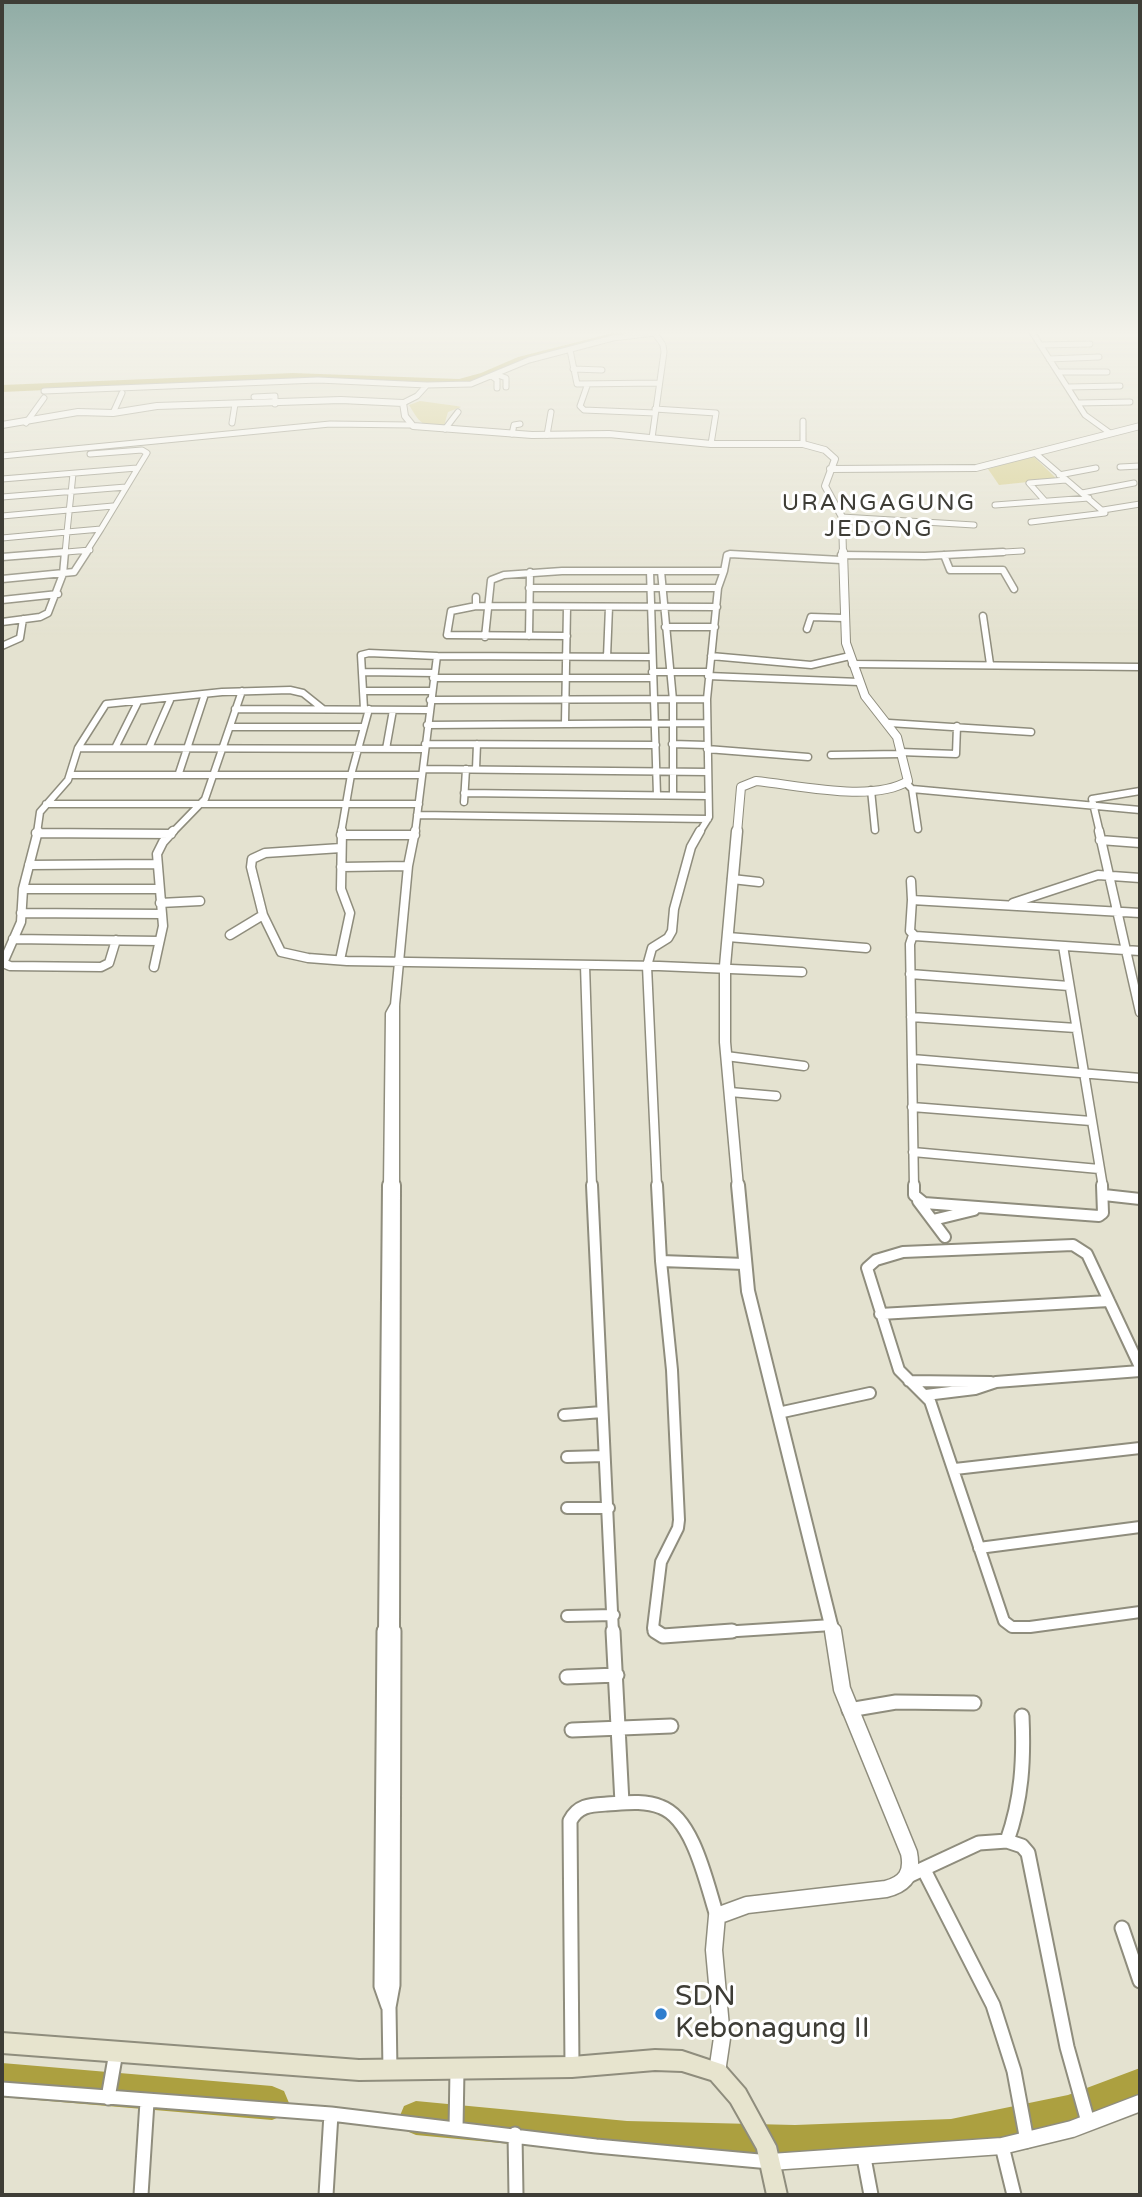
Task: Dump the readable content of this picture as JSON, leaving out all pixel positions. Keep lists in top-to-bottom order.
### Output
{
  "districts": ["URANGAGUNG JEDONG"],
  "places": ["SDN Kebonagung II"]
}
